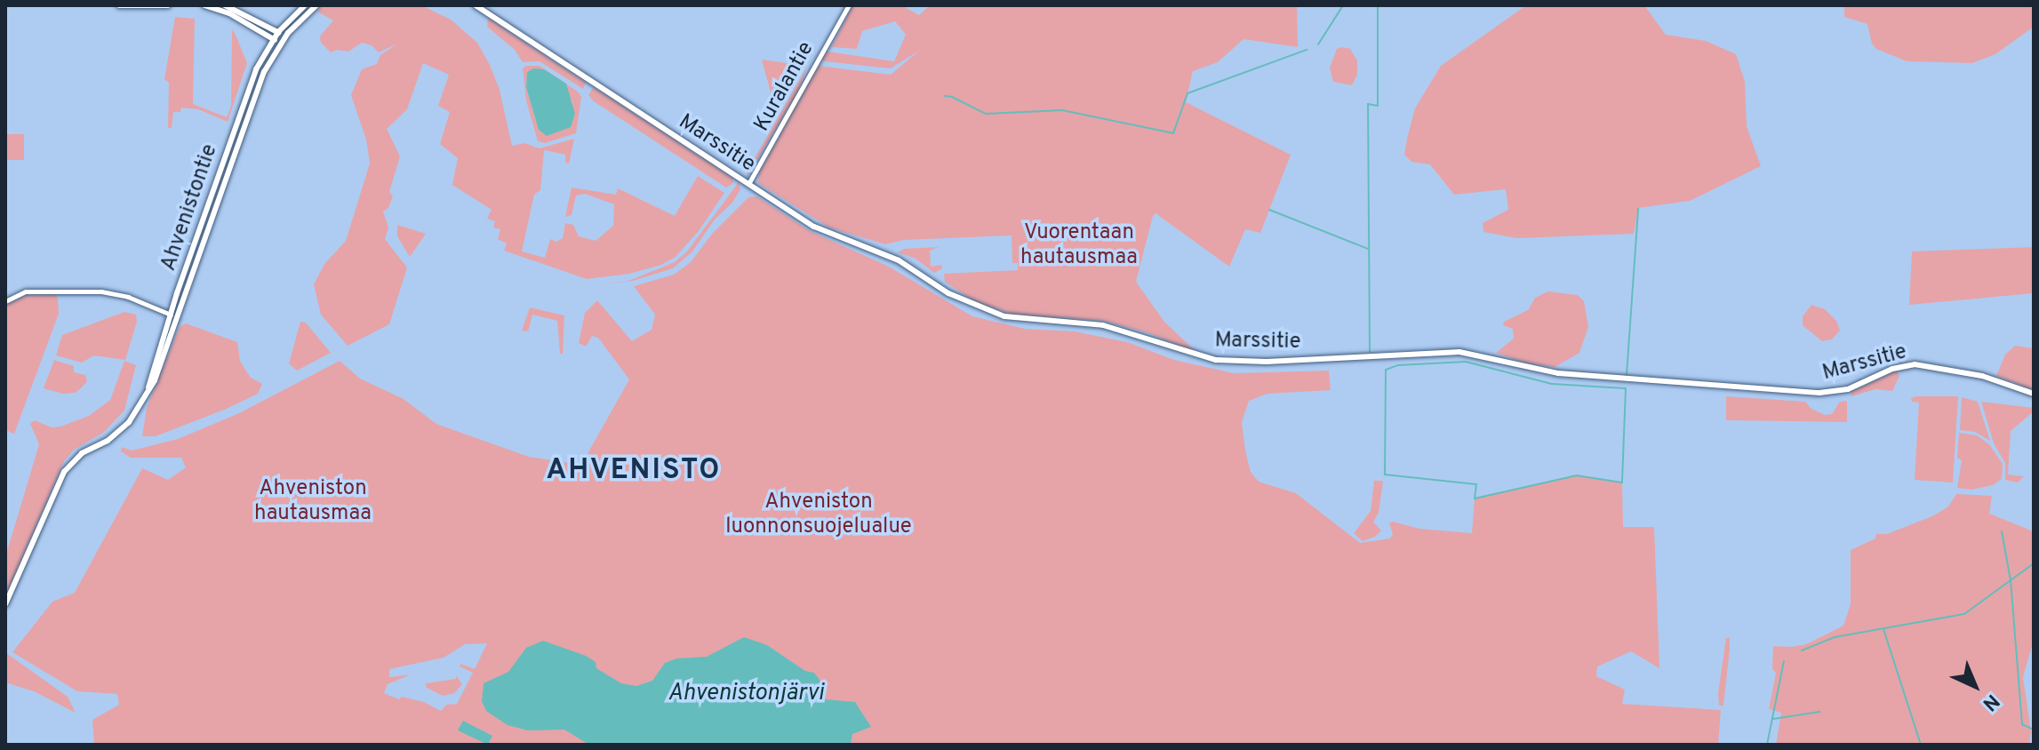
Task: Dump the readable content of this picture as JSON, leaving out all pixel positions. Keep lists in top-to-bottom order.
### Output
{
  "streets": {
    "main road": ["Marssitie", "Ahvenistontie"],
    "street": ["Kuralantie"]
  },
  "crossings": [
    ["Kuralantie", "Marssitie"]
  ],
  "districts": ["AHVENISTO"],
  "water": ["Ahvenistonjärvi"],
  "parks": ["Vuorentaan hautausmaa", "Ahveniston hautausmaa", "Ahveniston luonnonsuojelualue"],
  "north": "bottom right"
}
